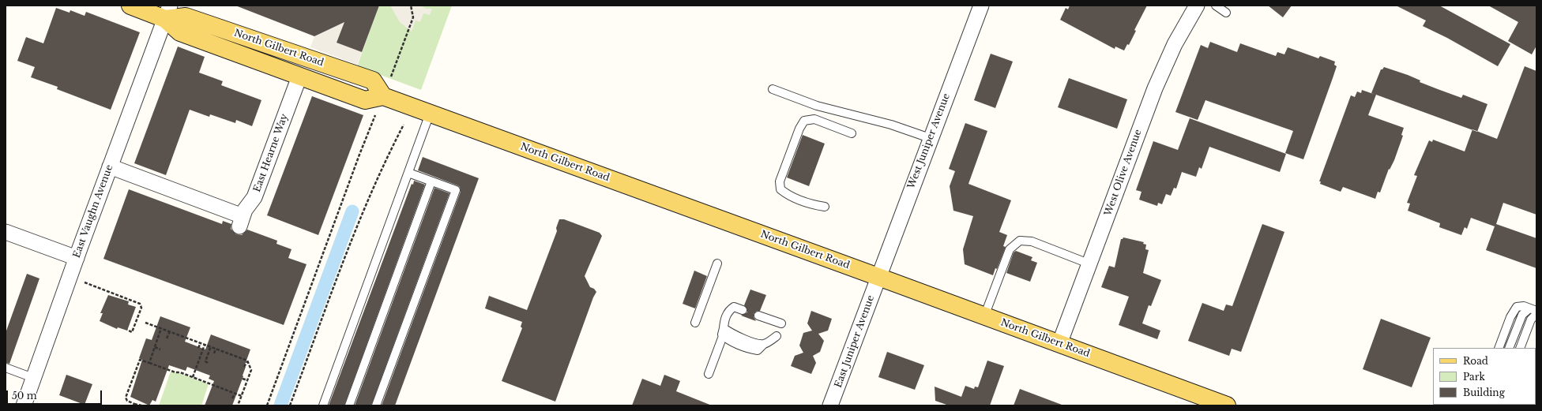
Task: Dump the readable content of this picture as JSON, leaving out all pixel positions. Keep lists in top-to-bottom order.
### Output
{
  "streets": {
    "main road": ["North Gilbert Road"],
    "street": [
      "West Juniper Avenue",
      "East Hearne Way",
      "West Olive Avenue",
      "East Vaughn Avenue",
      "East Juniper Avenue"
    ]
  },
  "crossings": [
    ["North Gilbert Road", "West Juniper Avenue"],
    ["North Gilbert Road", "East Hearne Way"],
    ["North Gilbert Road", "West Olive Avenue"],
    ["North Gilbert Road", "East Vaughn Avenue"],
    ["North Gilbert Road", "East Juniper Avenue"],
    ["West Juniper Avenue", "East Juniper Avenue"],
    ["East Hearne Way", "East Vaughn Avenue"]
  ],
  "legend": ["Road", "Park", "Building"],
  "scale_bar": "50 m"
}
